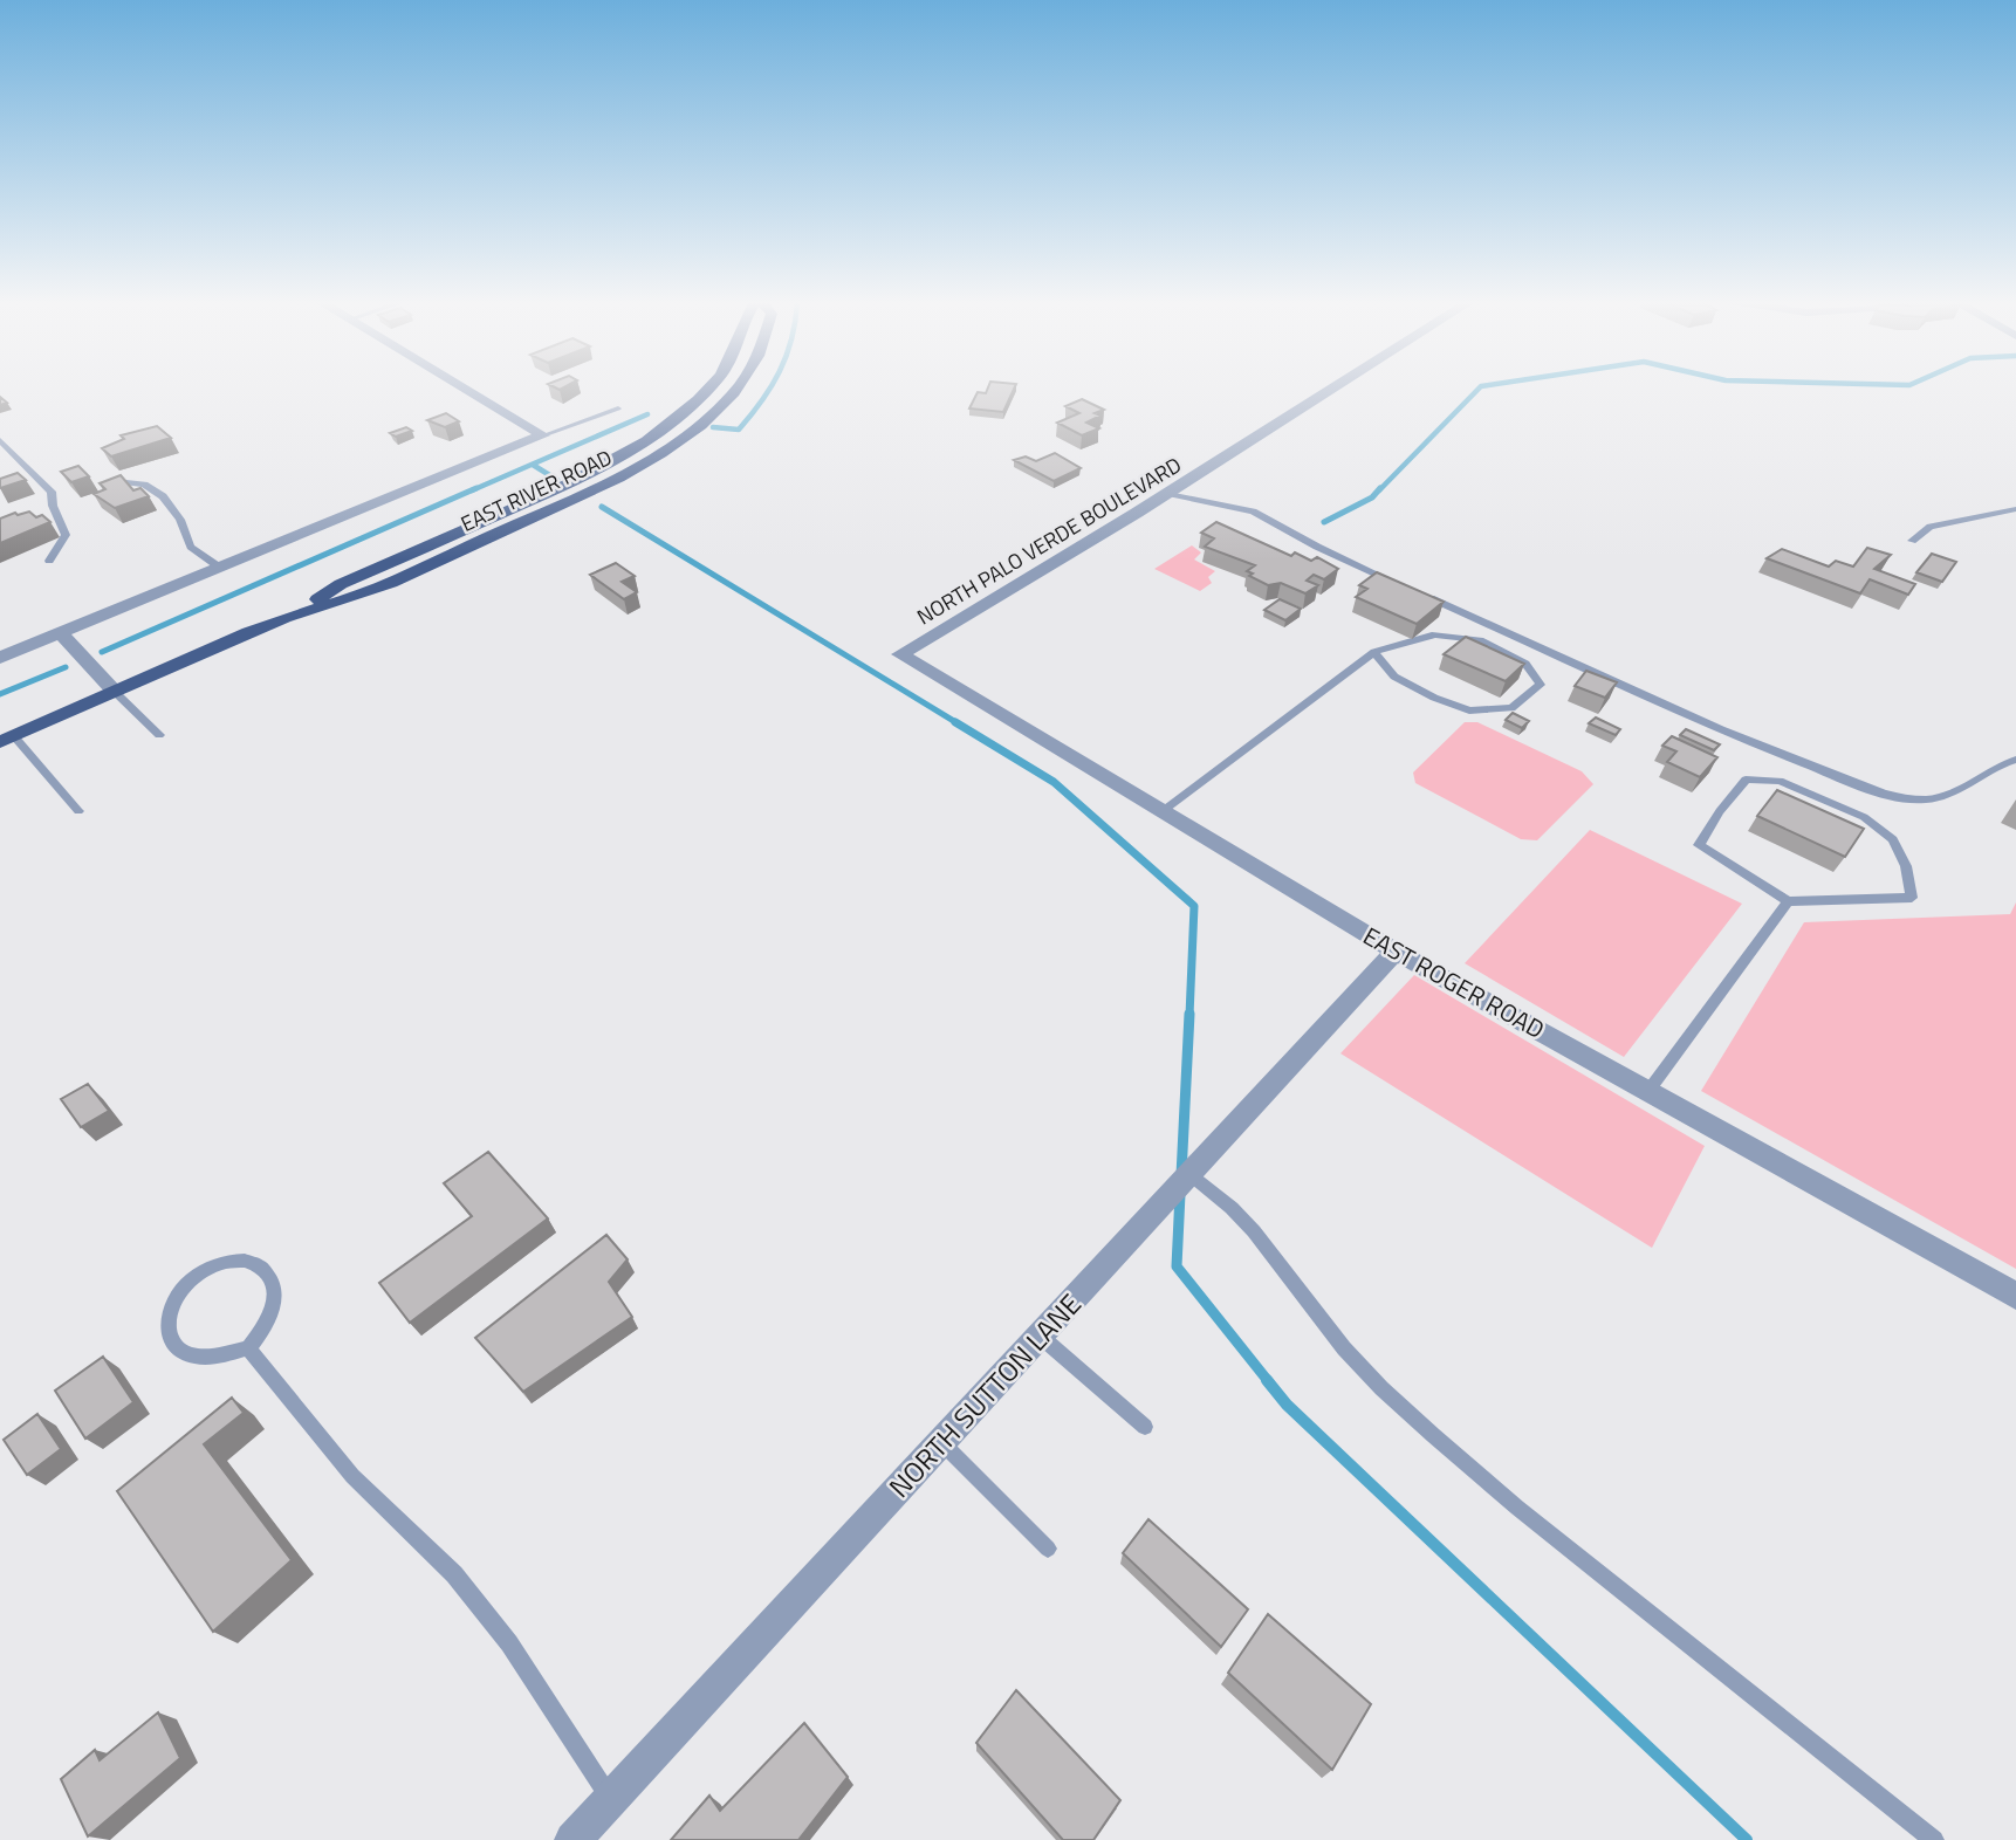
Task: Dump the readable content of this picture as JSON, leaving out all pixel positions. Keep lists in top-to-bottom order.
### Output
{
  "streets": {
    "main road": ["EAST RIVER ROAD"],
    "street": ["NORTH PALO VERDE BOULEVARD", "EAST ROGER ROAD", "NORTH SUTTON LANE"]
  },
  "crossings": [
    ["NORTH PALO VERDE BOULEVARD", "EAST ROGER ROAD"],
    ["EAST ROGER ROAD", "NORTH SUTTON LANE"]
  ]
}
